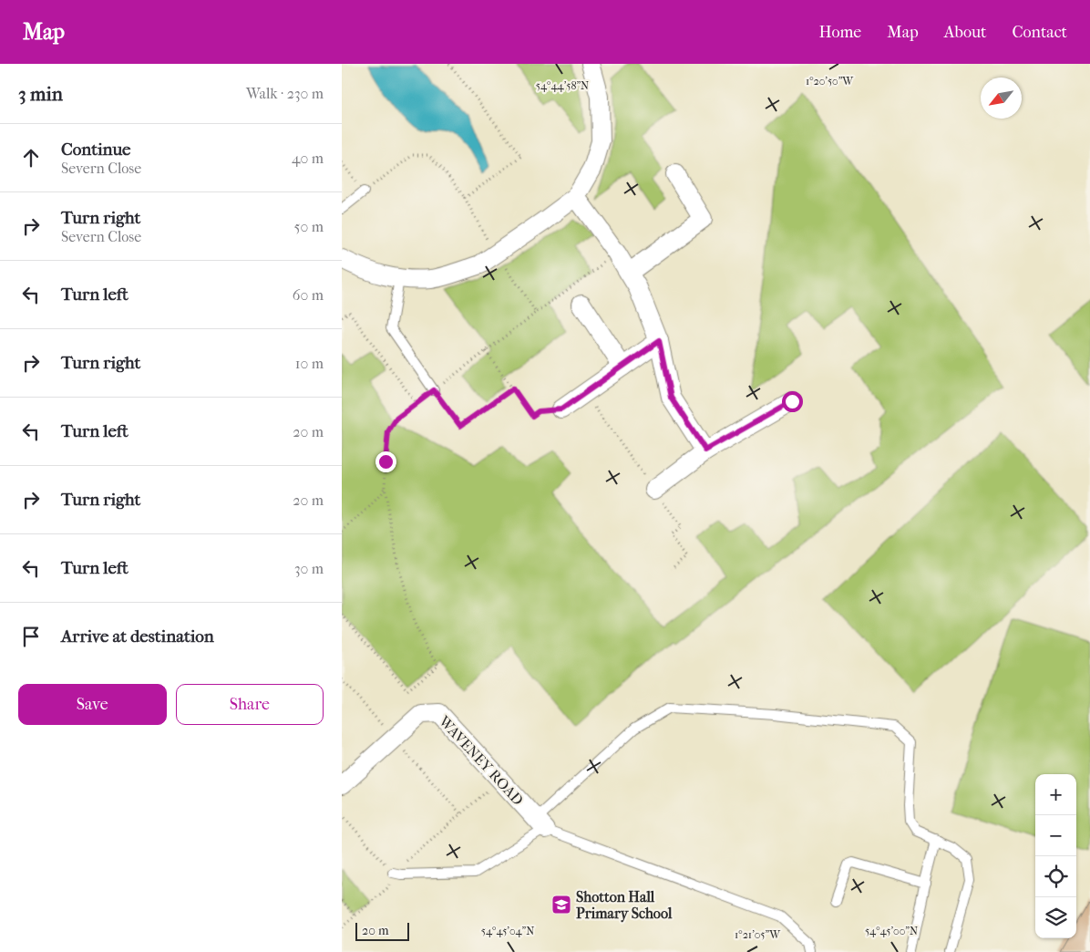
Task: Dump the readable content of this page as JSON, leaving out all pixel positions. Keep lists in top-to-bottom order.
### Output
{
  "streets": {
    "street": ["WAVENEY ROAD"]
  },
  "places": {
    "school or university": ["Shotton Hall Primary School"]
  },
  "scale_bar": "20 m",
  "north": "bottom left",
  "page": {
    "header": "Map",
    "nav": [
      "Home",
      "Map",
      "About",
      "Contact"
    ],
    "heading": ["3 min", "Walk · 230 m"],
    "list": [
      ["Continue", "Severn Close", "40 m"],
      ["Turn right", "Severn Close", "50 m"],
      ["Turn left", "60 m"],
      ["Turn right", "10 m"],
      ["Turn left", "20 m"],
      ["Turn right", "20 m"],
      ["Turn left", "30 m"],
      "Arrive at destination"
    ],
    "buttons": ["Save", "Share"],
    "map_buttons": ["+", "−"],
    "scale": "20 m"
  },
  "coordinates": [
    "1°20'50\"W",
    "54°44'58\"N",
    "54°45'04\"N",
    "54°45'00\"N",
    "1°21'05\"W"
  ]
}
